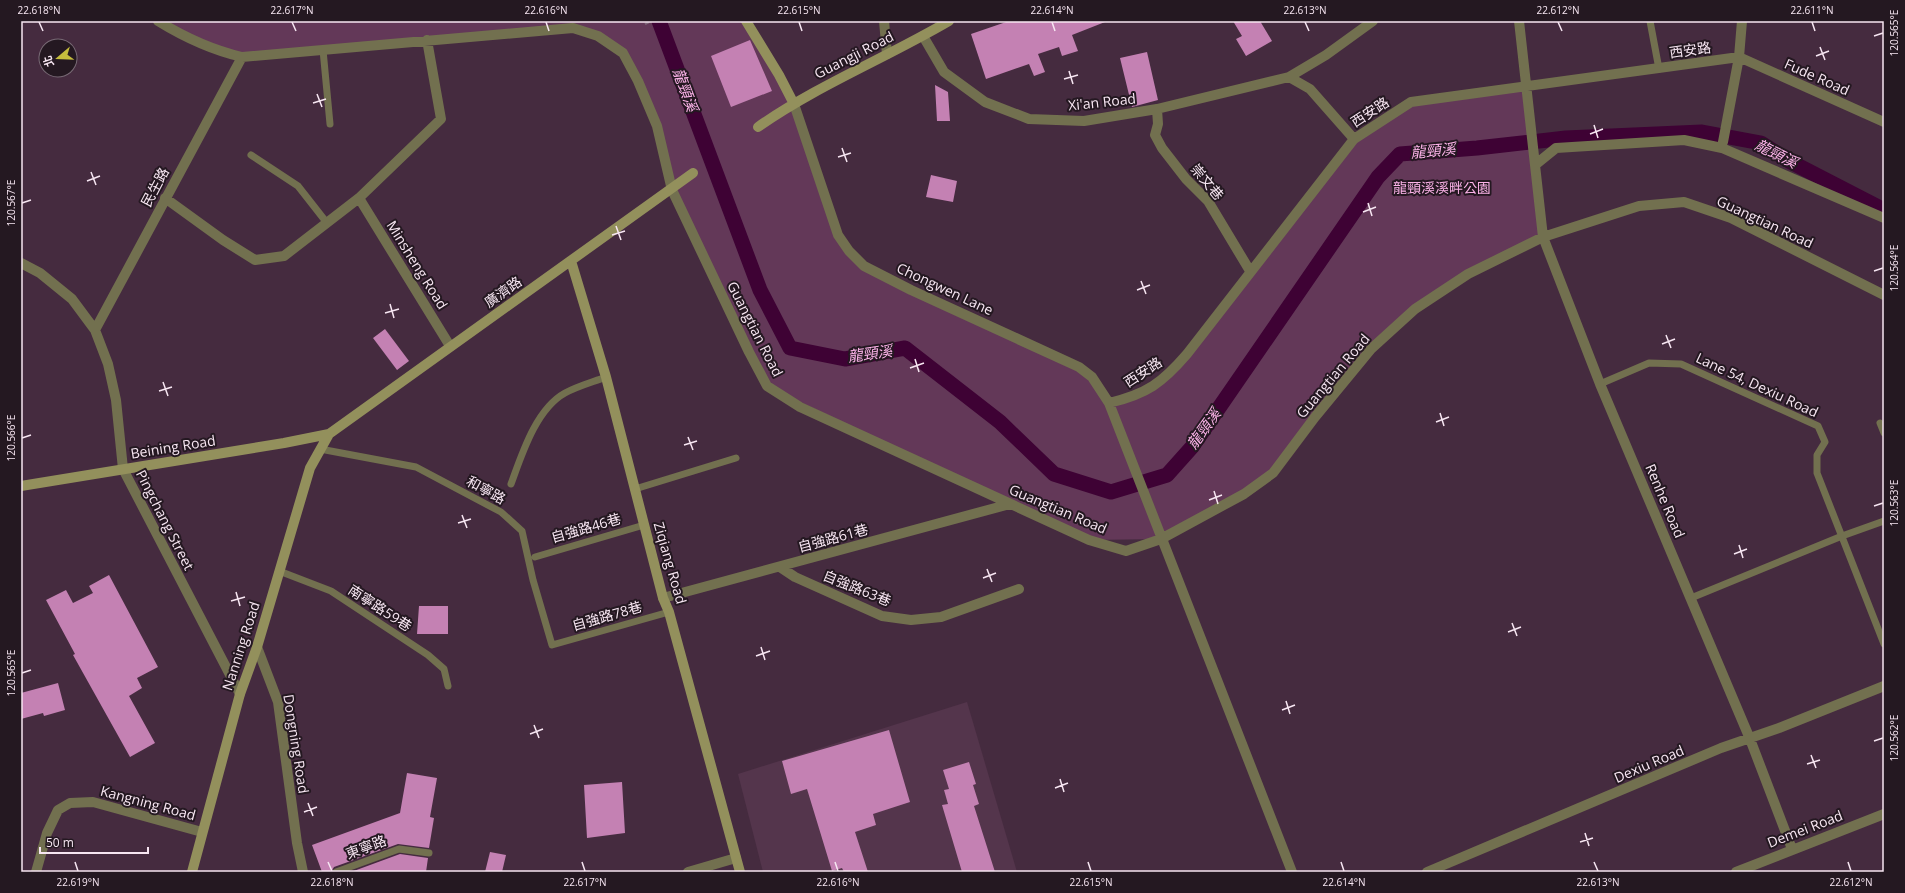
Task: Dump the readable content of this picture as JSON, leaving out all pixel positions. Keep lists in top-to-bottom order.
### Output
{
  "streets": {
    "street": [
      "西安路",
      "Guangji Road",
      "Fude Road",
      "Xi'an Road",
      "崇文巷",
      "民生路",
      "Guangtian Road",
      "Minsheng Road",
      "Chongwen Lane",
      "廣濟路",
      "Beining Road",
      "Renhe Road",
      "Pingchang Street",
      "自強路61巷",
      "Ziqiang Road",
      "自強路63巷",
      "Nanning Road",
      "Dongning Road",
      "Dexiu Road",
      "Kangning Road",
      "Demei Road"
    ],
    "lane": [
      "Lane 54, Dexiu Road",
      "和寧路",
      "自強路46巷",
      "南寧路59巷",
      "自強路78巷",
      "東寧路"
    ]
  },
  "crossings": [
    ["西安路", "Fude Road"],
    ["西安路", "崇文巷"],
    ["西安路", "Chongwen Lane"],
    ["西安路", "Renhe Road"],
    ["Guangji Road", "Xi'an Road"],
    ["Guangji Road", "Chongwen Lane"],
    ["Xi'an Road", "崇文巷"],
    ["民生路", "Pingchang Street"],
    ["Guangtian Road", "Chongwen Lane"],
    ["Guangtian Road", "廣濟路"],
    ["Guangtian Road", "Renhe Road"],
    ["Guangtian Road", "自強路61巷"],
    ["Minsheng Road", "廣濟路"],
    ["廣濟路", "Beining Road"],
    ["廣濟路", "Ziqiang Road"],
    ["廣濟路", "Nanning Road"],
    ["Lane 54, Dexiu Road", "Renhe Road"],
    ["Beining Road", "Pingchang Street"],
    ["Beining Road", "Nanning Road"],
    ["和寧路", "自強路78巷"],
    ["和寧路", "Nanning Road"],
    ["Renhe Road", "Dexiu Road"],
    ["Renhe Road", "Demei Road"],
    ["Pingchang Street", "Nanning Road"],
    ["自強路46巷", "Ziqiang Road"],
    ["自強路61巷", "Ziqiang Road"],
    ["自強路61巷", "自強路63巷"],
    ["Ziqiang Road", "自強路78巷"],
    ["南寧路59巷", "Nanning Road"],
    ["Nanning Road", "Dongning Road"],
    ["Nanning Road", "Kangning Road"]
  ],
  "water": ["龍頸溪"],
  "parks": ["龍頸溪溪畔公園"],
  "scale_bar": "50 m",
  "north": "left",
  "coordinates": [
    "22.618°N",
    "22.617°N",
    "22.616°N",
    "22.615°N",
    "22.614°N",
    "22.613°N",
    "22.612°N",
    "22.611°N",
    "120.565°E",
    "120.567°E",
    "120.564°E",
    "120.566°E",
    "120.563°E",
    "120.562°E",
    "22.619°N"
  ]
}
